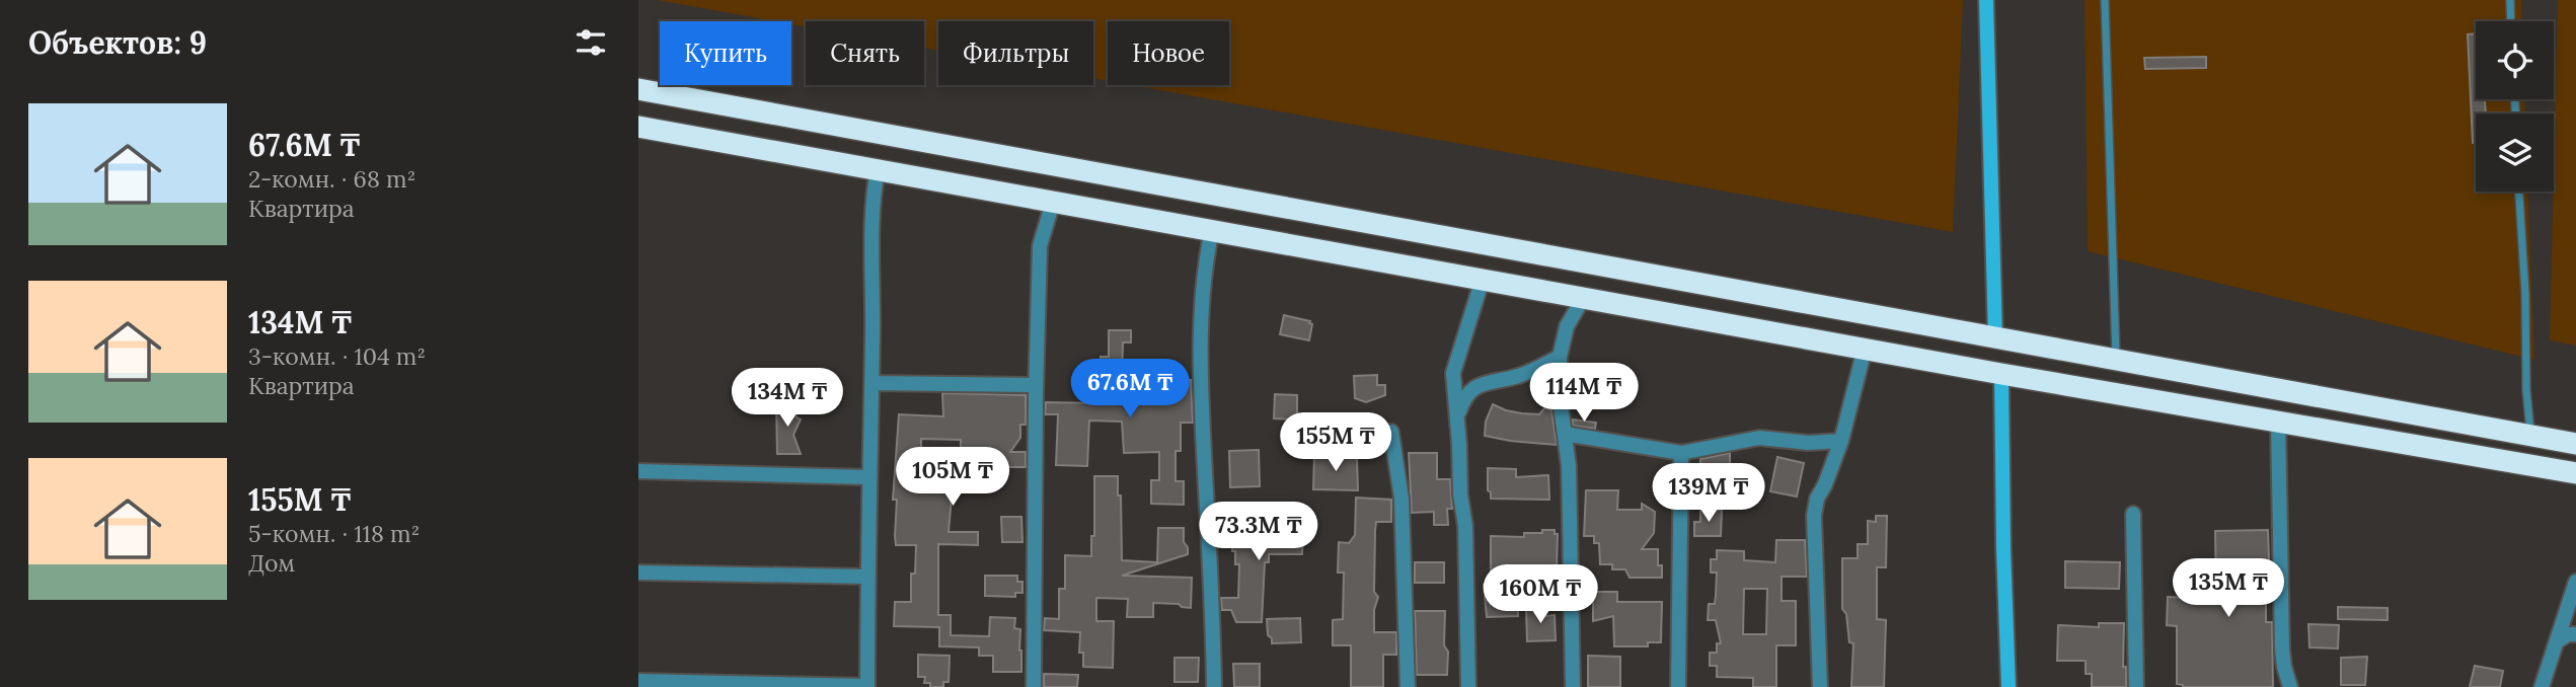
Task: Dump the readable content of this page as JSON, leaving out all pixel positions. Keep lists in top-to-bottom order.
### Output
{
  "page": {
    "heading": "Объектов: 9",
    "chip": [
      "Купить",
      "Снять",
      "Фильтры",
      "Новое"
    ],
    "list": [
      {
        "name": "67.6M ₸",
        "note": "2-комн. · 68 m² · Квартира"
      },
      {
        "name": "134M ₸",
        "note": "3-комн. · 104 m² · Квартира"
      },
      {
        "name": "155M ₸",
        "note": "5-комн. · 118 m² · Дом"
      }
    ],
    "price": [
      "67.6M ₸",
      "114M ₸",
      "134M ₸",
      "155M ₸",
      "105M ₸",
      "139M ₸",
      "73.3M ₸",
      "135M ₸",
      "160M ₸"
    ]
  }
}
